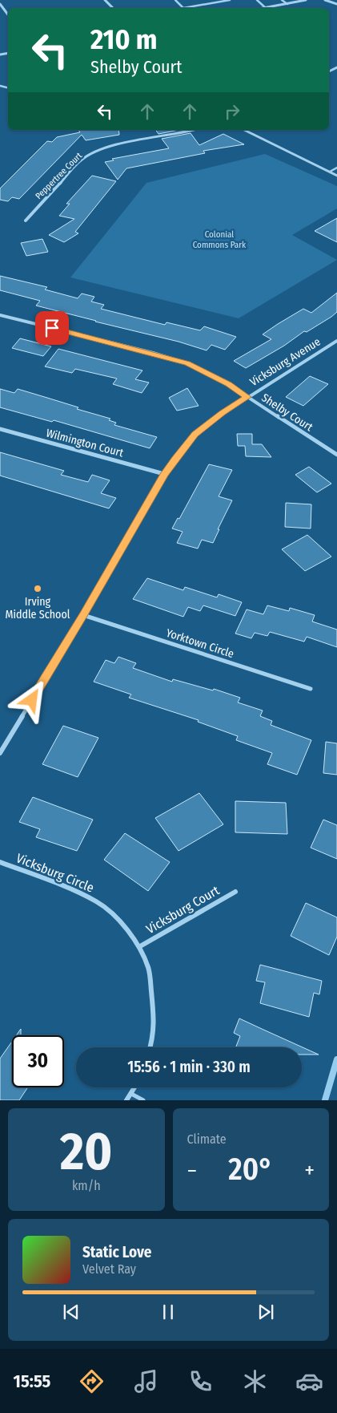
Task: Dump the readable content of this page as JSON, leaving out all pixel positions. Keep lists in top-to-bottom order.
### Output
{
  "streets": {
    "street": [
      "Peppertree Court",
      "Vicksburg Avenue",
      "Shelby Court",
      "Wilmington Court",
      "Yorktown Circle",
      "Vicksburg Circle",
      "Vicksburg Court"
    ]
  },
  "crossings": [
    ["Vicksburg Avenue", "Shelby Court"],
    ["Vicksburg Avenue", "Wilmington Court"],
    ["Vicksburg Avenue", "Yorktown Circle"],
    ["Vicksburg Circle", "Vicksburg Court"]
  ],
  "parks": ["Colonial Commons Park"],
  "places": ["Irving Middle School"],
  "page": {
    "turn": ["210 m", "Shelby Court"],
    "limit": "30",
    "trip": "15:56 · 1 min · 330 m",
    "tile": [
      ["20", "km/h"],
      "Climate"
    ],
    "heat": ["−", "20°", "+"],
    "song": ["Static Love", "Velvet Ray"],
    "tabs": "15:55"
  }
}
